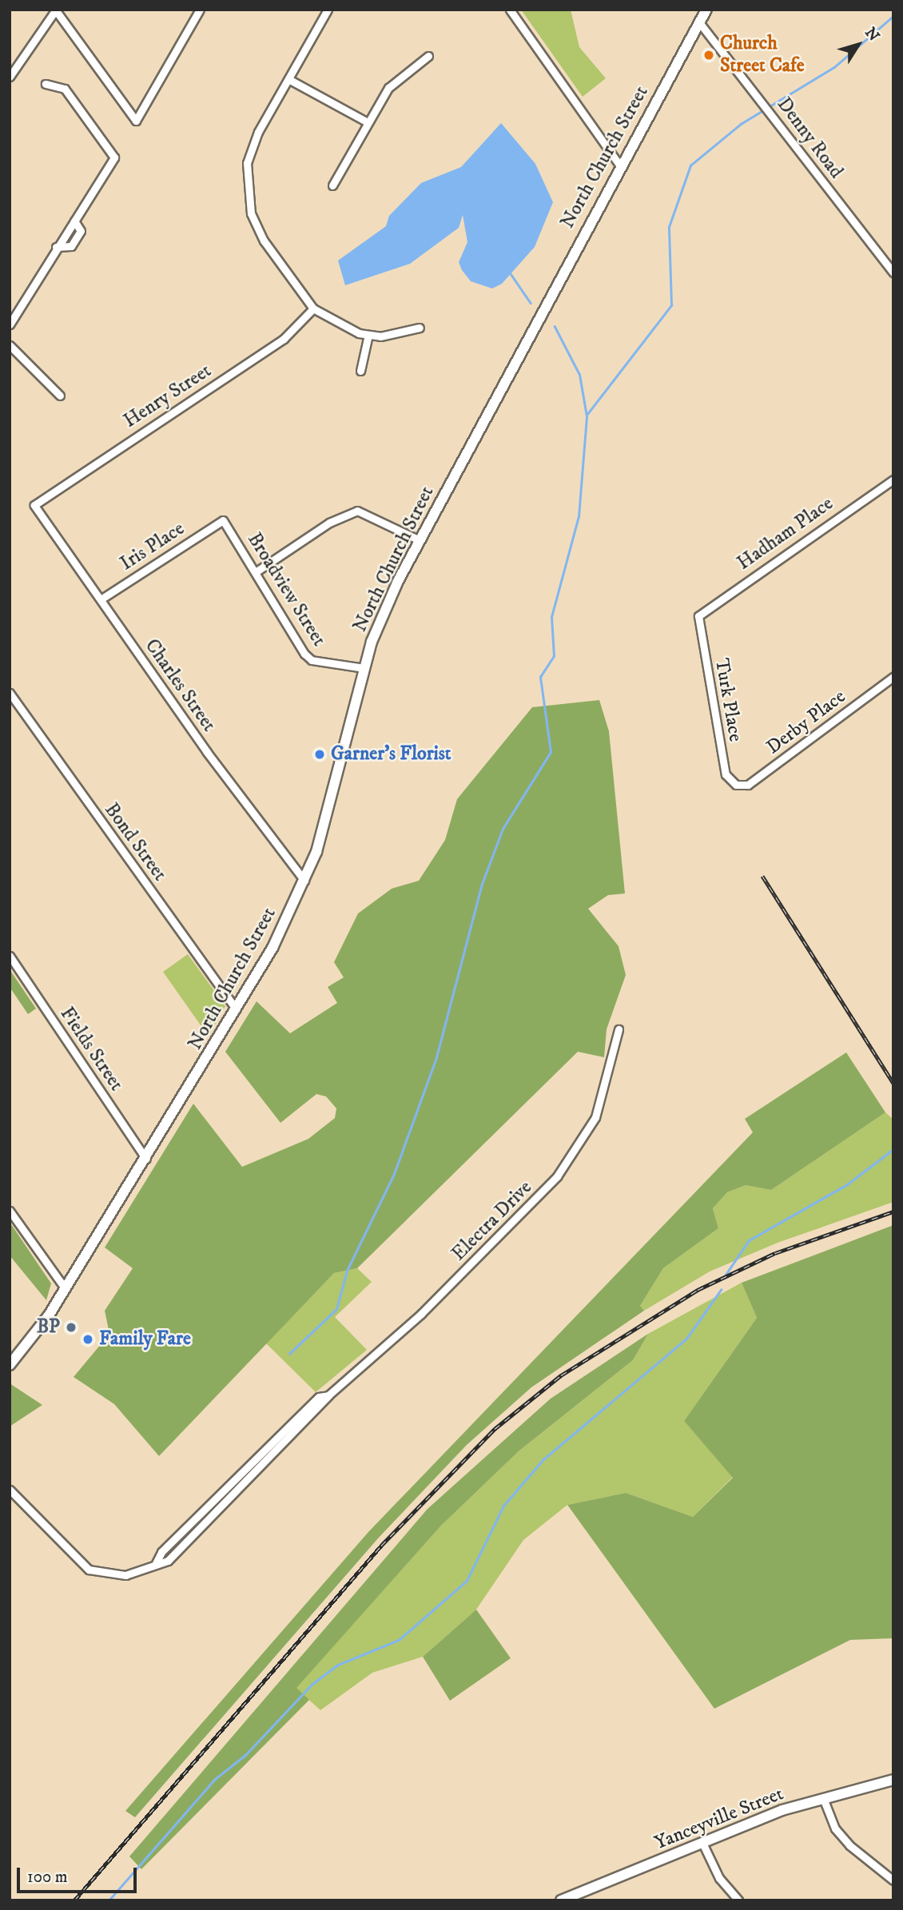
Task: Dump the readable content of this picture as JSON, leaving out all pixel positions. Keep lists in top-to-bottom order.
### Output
{
  "streets": {
    "main road": ["North Church Street", "Yanceyville Street"],
    "street": [
      "Denny Road",
      "Henry Street",
      "Hadham Place",
      "Iris Place",
      "Broadview Street",
      "Charles Street",
      "Turk Place",
      "Derby Place",
      "Bond Street",
      "Fields Street",
      "Electra Drive"
    ]
  },
  "crossings": [
    ["Denny Road", "North Church Street"],
    ["North Church Street", "Broadview Street"],
    ["North Church Street", "Charles Street"],
    ["North Church Street", "Bond Street"],
    ["North Church Street", "Fields Street"],
    ["Henry Street", "Charles Street"],
    ["Hadham Place", "Turk Place"],
    ["Iris Place", "Broadview Street"],
    ["Iris Place", "Charles Street"],
    ["Turk Place", "Derby Place"]
  ],
  "places": [
    "Church Street Cafe",
    "Garner's Florist",
    "BP",
    "Family Fare"
  ],
  "scale_bar": "100 m",
  "north": "top right"
}
